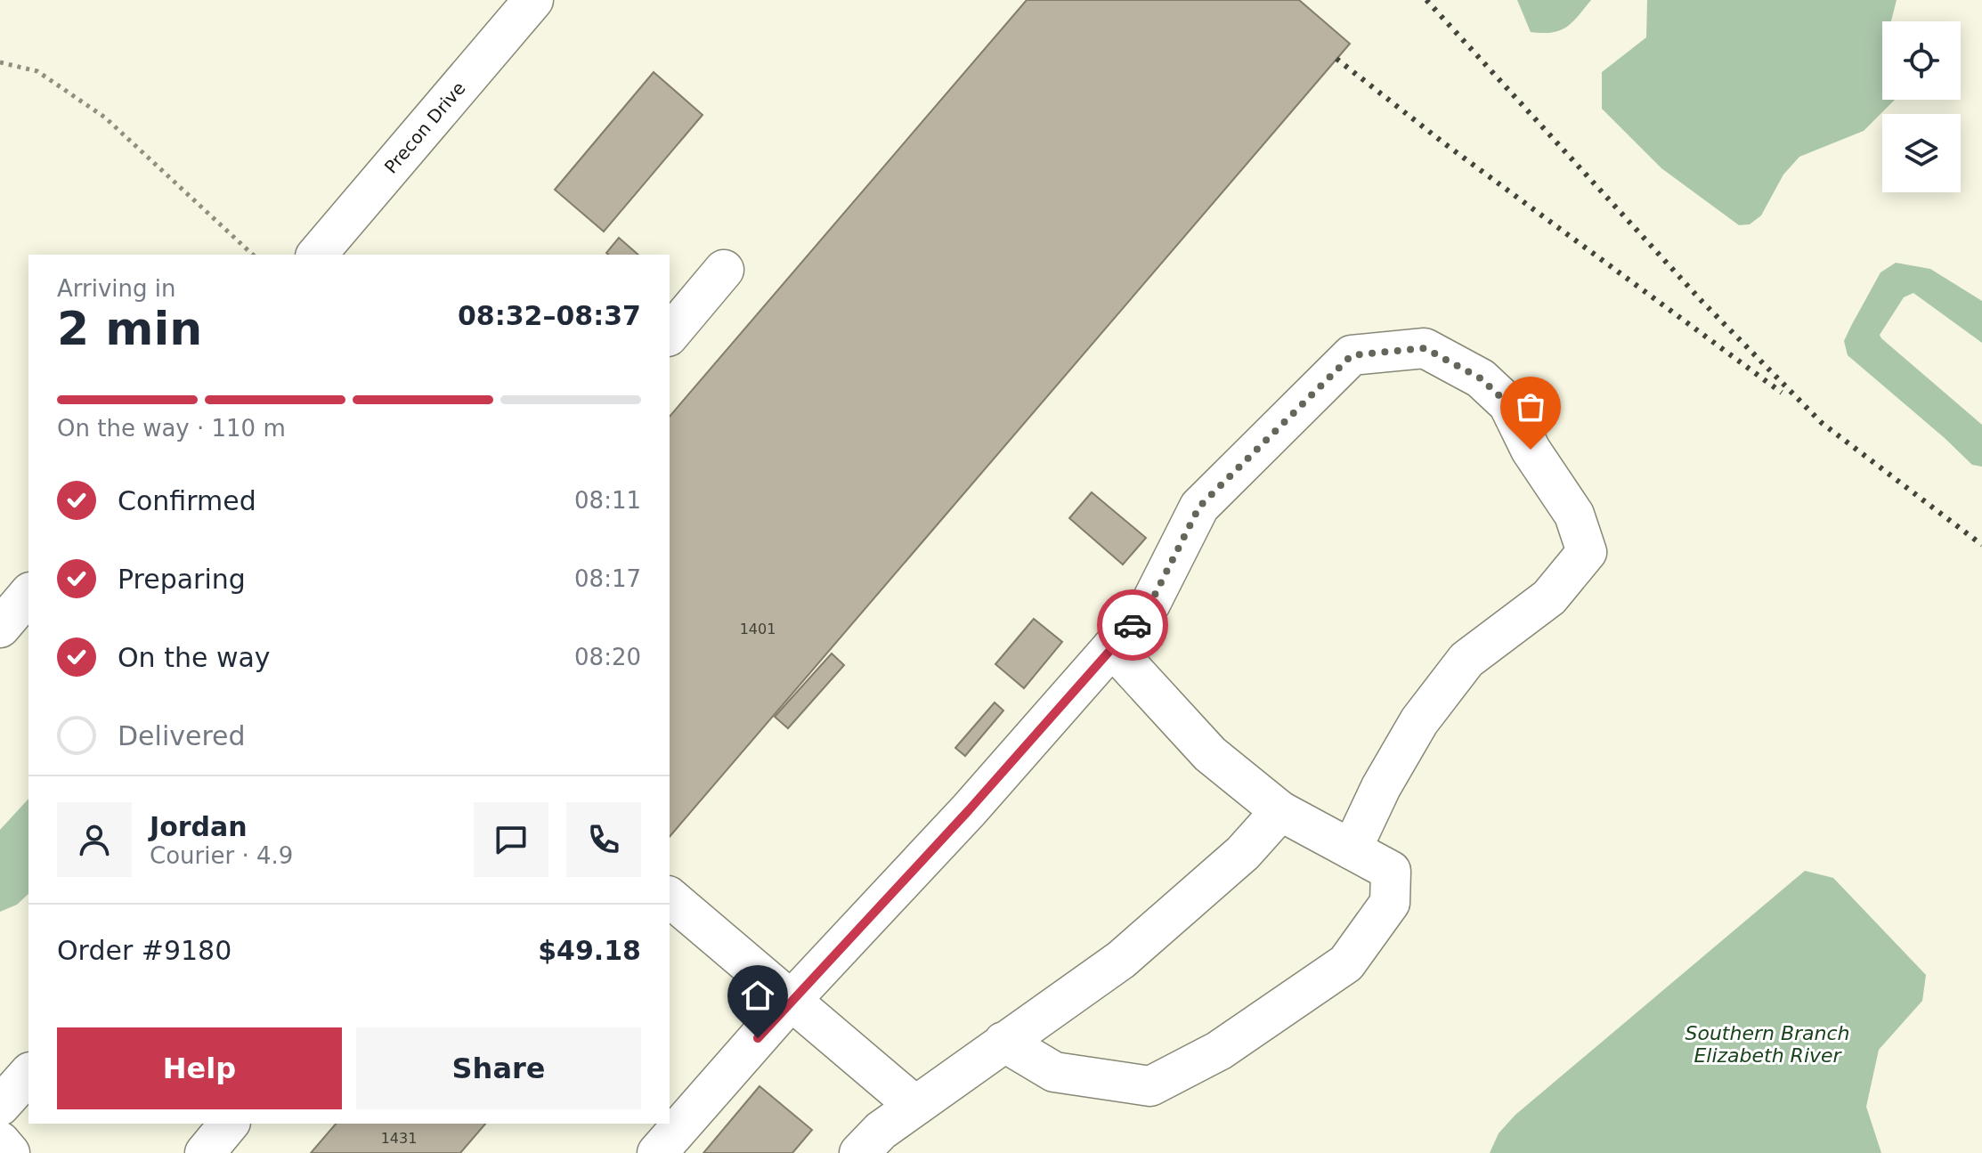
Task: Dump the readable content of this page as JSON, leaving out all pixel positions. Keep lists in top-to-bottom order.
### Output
{
  "streets": {
    "street": ["Precon Drive"]
  },
  "water": ["Southern Branch Elizabeth River"],
  "house_numbers": ["1401", "1431"],
  "page": {
    "heading": ["2 min", "Arriving in", "08:32–08:37"],
    "panel": [
      "Jordan",
      "Courier · 4.9",
      "Order #9180",
      "$49.18"
    ],
    "bar": "On the way · 110 m",
    "list": [
      ["Confirmed", "08:11"],
      ["Preparing", "08:17"],
      ["On the way", "08:20"],
      "Delivered"
    ],
    "buttons": ["Help", "Share"]
  }
}
